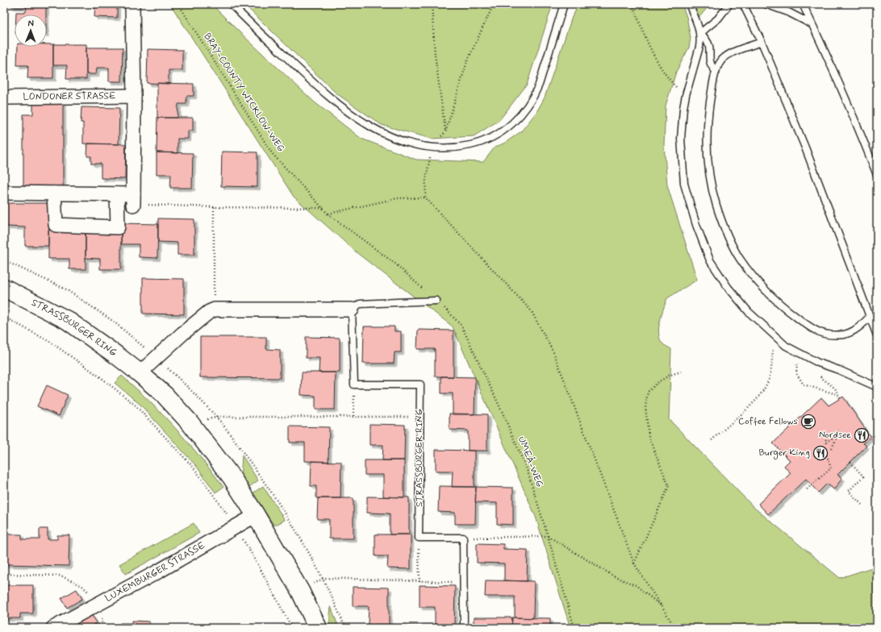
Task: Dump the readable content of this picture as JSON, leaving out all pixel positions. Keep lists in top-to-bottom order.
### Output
{
  "streets": {
    "street": ["LONDONER STRASSE", "STRASSBURGER RING", "LUXEMBURGER STRASSE"],
    "path": ["BRAY-COUNTY WICKLOW-WEG", "UMEÅ-WEG"]
  },
  "crossings": [
    ["BRAY-COUNTY WICKLOW-WEG", "UMEÅ-WEG"],
    ["STRASSBURGER RING", "LUXEMBURGER STRASSE"]
  ],
  "places": {
    "cafe": ["Coffee Fellows"],
    "restaurant": ["Nordsee", "Burger King"]
  },
  "north": "top"
}
